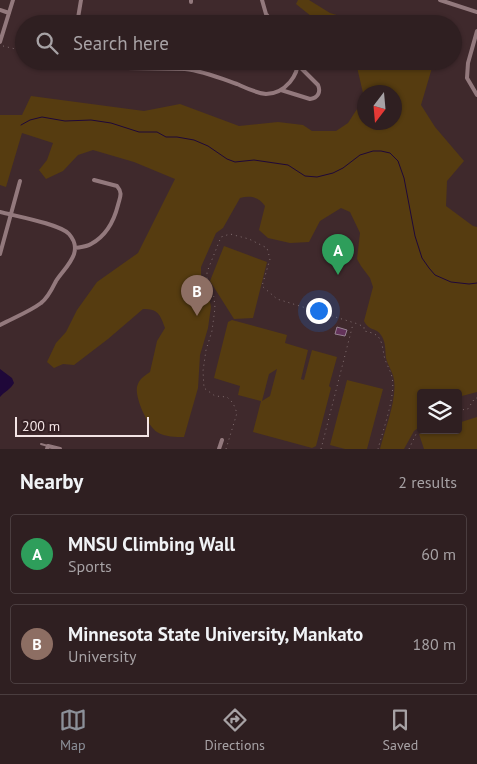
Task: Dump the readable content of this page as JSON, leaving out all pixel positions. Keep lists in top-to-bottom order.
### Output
{
  "scale_bar": "200 m",
  "north": "bottom",
  "page": {
    "search": "Search here",
    "pins": ["A", "B"],
    "scale": "200 m",
    "heading": ["Nearby", "2 results"],
    "list": [
      {
        "mark": "A",
        "name": "MNSU Climbing Wall",
        "note": "Sports",
        "value": "60 m"
      },
      {
        "mark": "B",
        "name": "Minnesota State University, Mankato",
        "note": "University",
        "value": "180 m"
      }
    ],
    "nav": ["Map", "Directions", "Saved"]
  }
}
